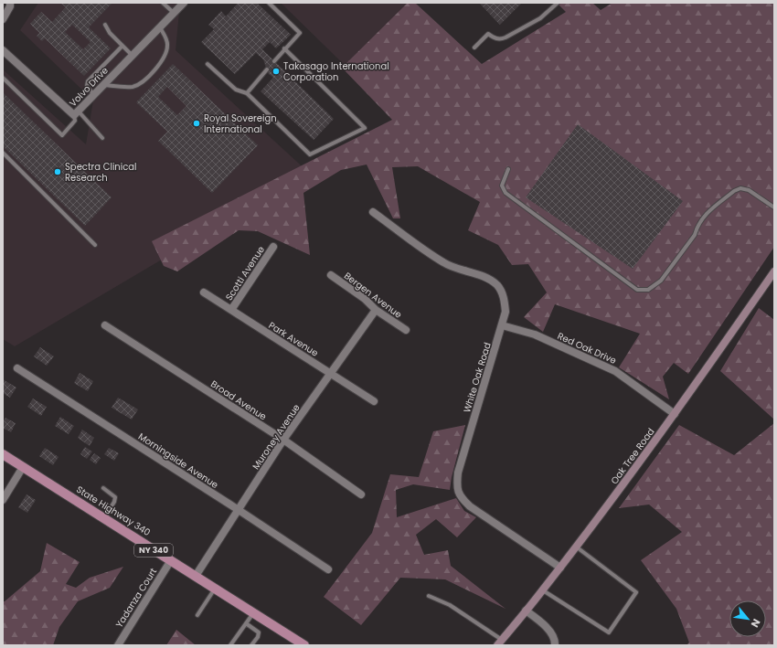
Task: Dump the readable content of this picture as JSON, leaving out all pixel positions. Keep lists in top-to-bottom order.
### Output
{
  "streets": {
    "main road": ["State Highway 340", "NY 340"],
    "street": [
      "Volvo Drive",
      "Scotti Avenue",
      "Bergen Avenue",
      "Park Avenue",
      "Red Oak Drive",
      "White Oak Road",
      "Broad Avenue",
      "Muroney Avenue",
      "Oak Tree Road",
      "Morningside Avenue",
      "Yadanza Court"
    ]
  },
  "crossings": [
    ["Scotti Avenue", "Park Avenue"],
    ["Bergen Avenue", "Muroney Avenue"],
    ["Park Avenue", "Muroney Avenue"],
    ["Red Oak Drive", "White Oak Road"],
    ["Red Oak Drive", "Oak Tree Road"],
    ["White Oak Road", "Oak Tree Road"],
    ["Broad Avenue", "Muroney Avenue"],
    ["Muroney Avenue", "Morningside Avenue"],
    ["Muroney Avenue", "State Highway 340"],
    ["State Highway 340", "Yadanza Court"]
  ],
  "places": ["Takasago International Corporation", "Royal Sovereign International", "Spectra Clinical Research"],
  "north": "bottom right"
}
